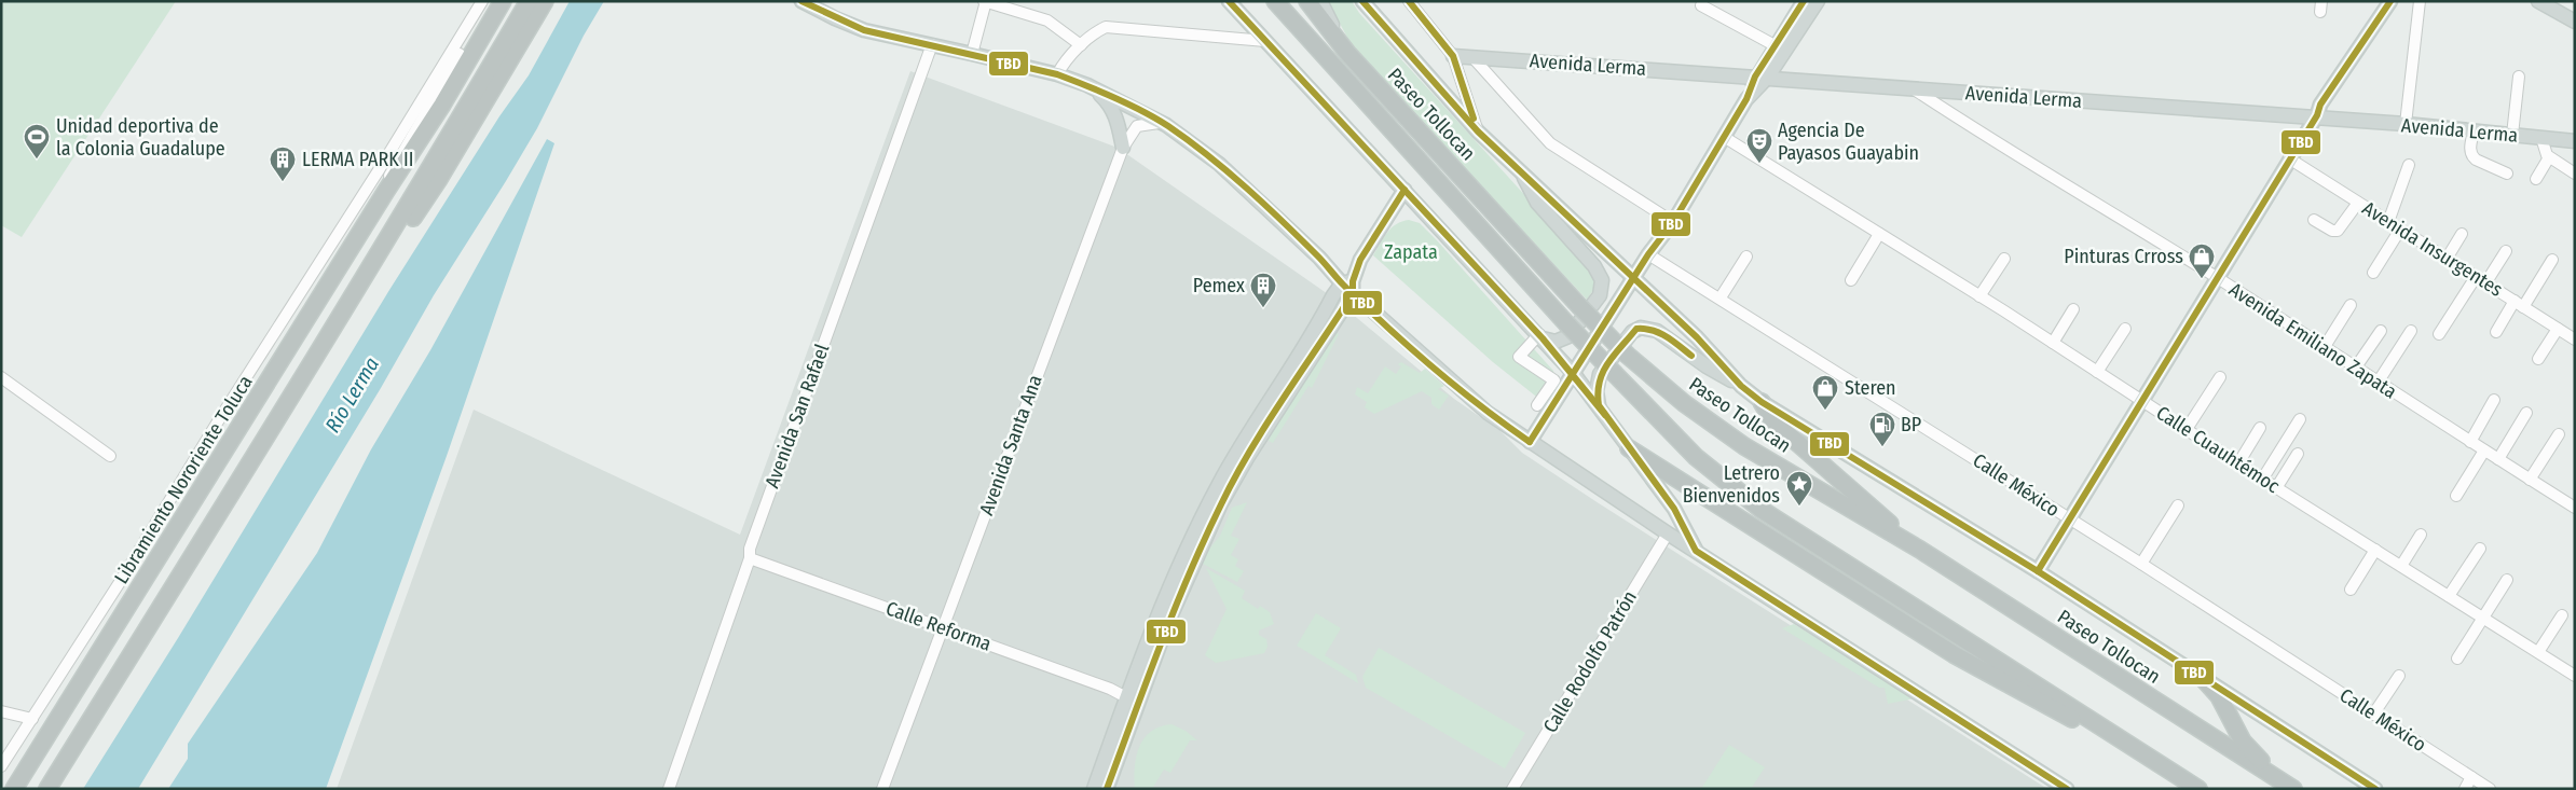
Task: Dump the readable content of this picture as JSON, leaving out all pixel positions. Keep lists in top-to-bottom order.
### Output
{
  "streets": {
    "highway": ["Paseo Tollocan", "Libramiento Nororiente Toluca"],
    "main road": ["Avenida Lerma"],
    "street": [
      "Avenida Insurgentes",
      "Avenida Emiliano Zapata",
      "Avenida San Rafael",
      "Avenida Santa Ana",
      "Calle Cuauhtémoc",
      "Calle México",
      "Calle Reforma",
      "Calle Rodolfo Patrón"
    ]
  },
  "crossings": [
    ["Avenida Lerma", "Avenida Emiliano Zapata"],
    ["Avenida San Rafael", "Calle Reforma"],
    ["Avenida Santa Ana", "Calle Reforma"]
  ],
  "water": ["Río Lerma"],
  "parks": ["Zapata"],
  "places": {
    "sports": ["Unidad deportiva de la Colonia Guadalupe"],
    "theatre": ["Agencia De Payasos Guayabin"],
    "building": ["LERMA PARK II", "Pemex"],
    "shop": ["Pinturas Crross", "Steren"],
    "fuel station": ["BP"],
    "place": ["Letrero Bienvenidos"]
  },
  "lines": ["transit line TBD"]
}
